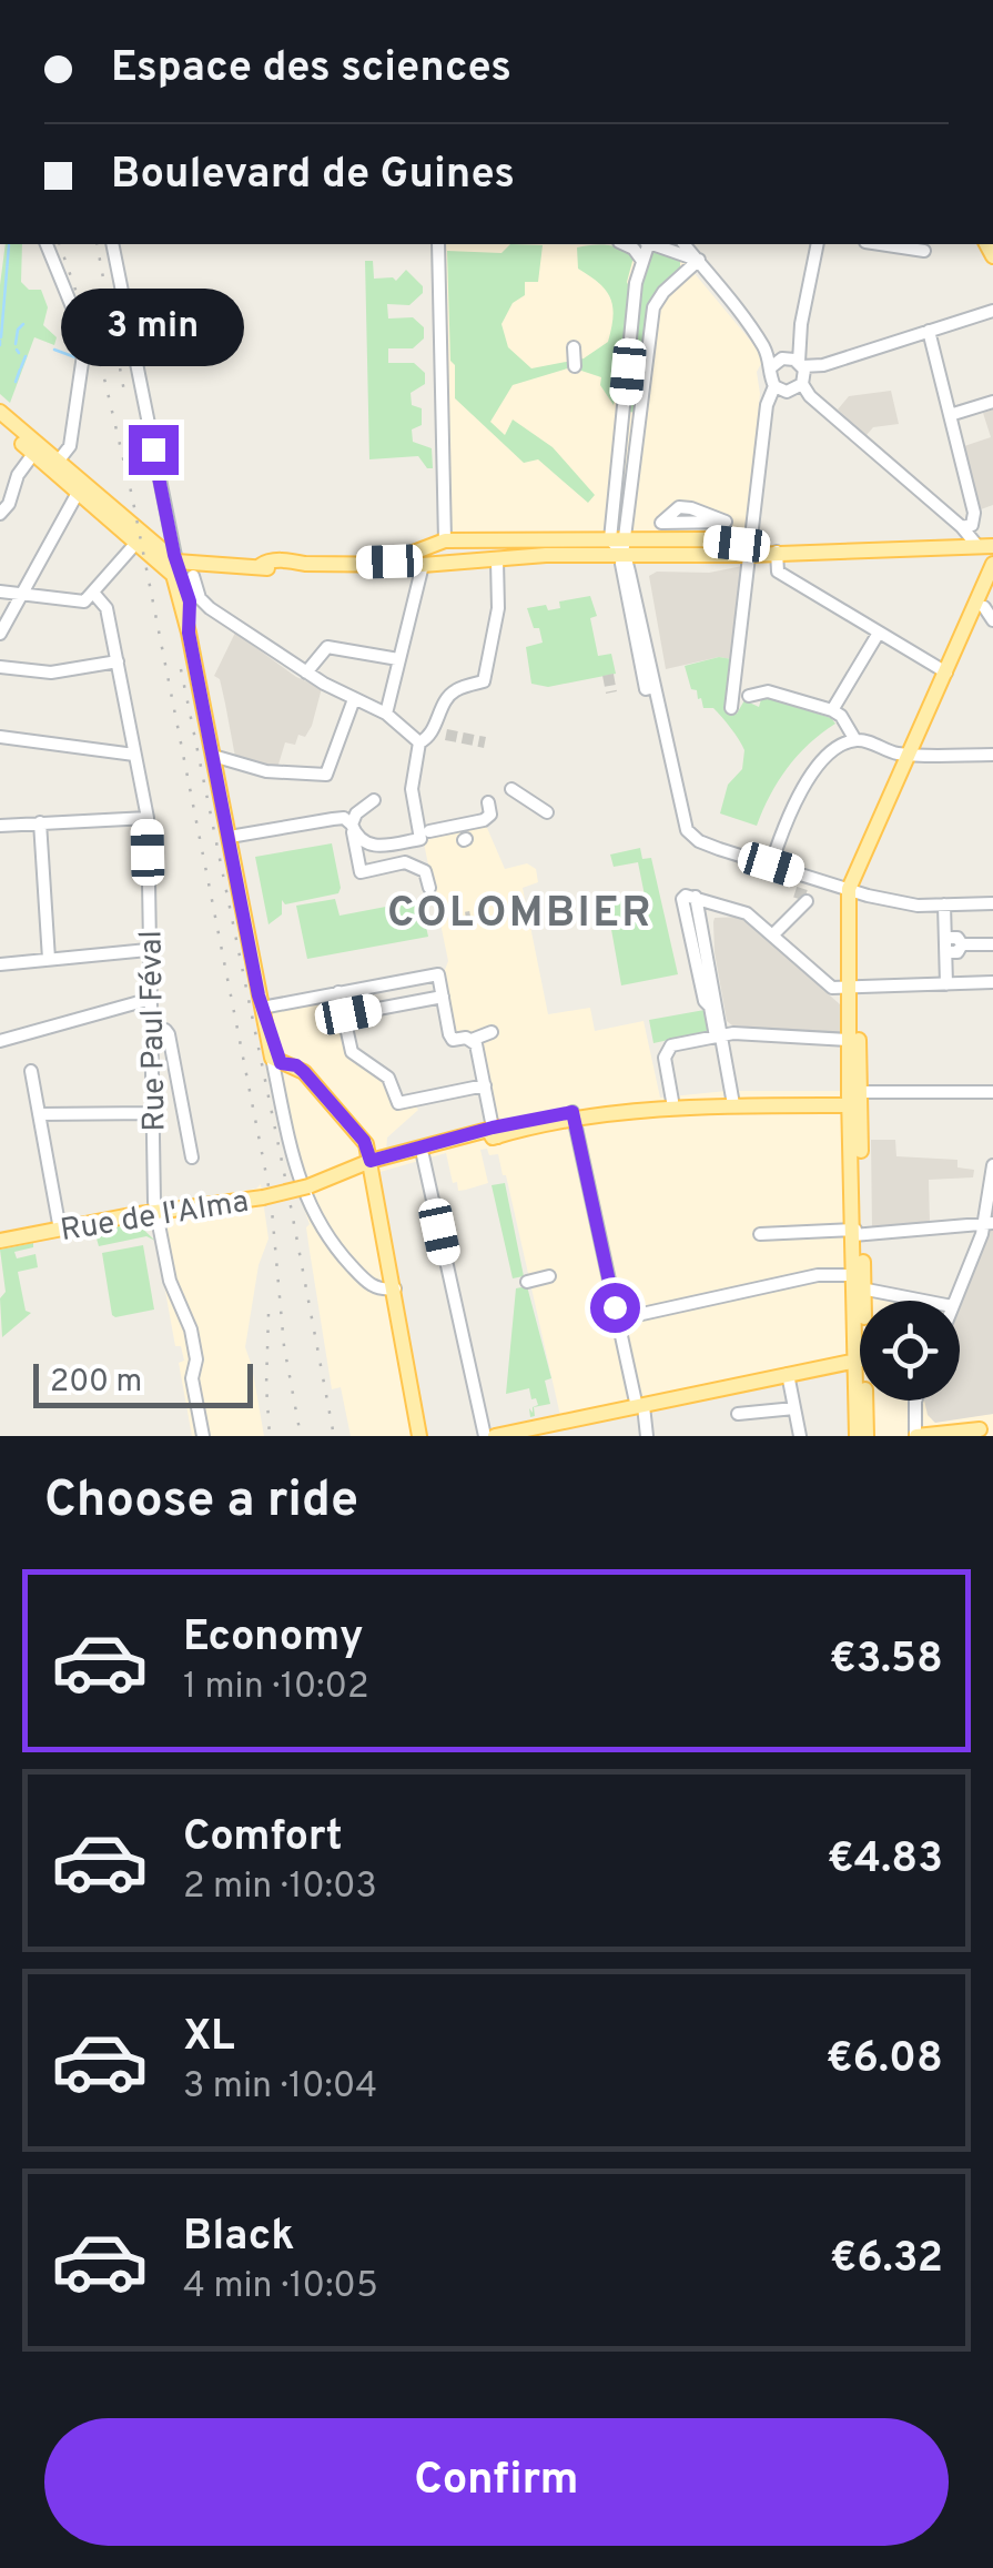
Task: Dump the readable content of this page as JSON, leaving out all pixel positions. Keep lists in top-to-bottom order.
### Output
{
  "streets": {
    "main road": ["Rue de l'Alma"],
    "street": ["Rue Paul Féval"]
  },
  "crossings": [
    ["Rue Paul Féval", "Rue de l'Alma"]
  ],
  "districts": ["COLOMBIER"],
  "scale_bar": "200 m",
  "page": {
    "banner": ["Espace des sciences", "Boulevard de Guines"],
    "bubble": "3 min",
    "scale": "200 m",
    "heading": "Choose a ride",
    "list": [
      {
        "name": "Economy",
        "note": "1 min · 10:02",
        "value": "€3.58"
      },
      {
        "name": "Comfort",
        "note": "2 min · 10:03",
        "value": "€4.83"
      },
      {
        "name": "XL",
        "note": "3 min · 10:04",
        "value": "€6.08"
      },
      {
        "name": "Black",
        "note": "4 min · 10:05",
        "value": "€6.32"
      }
    ],
    "buttons": "Confirm"
  }
}
